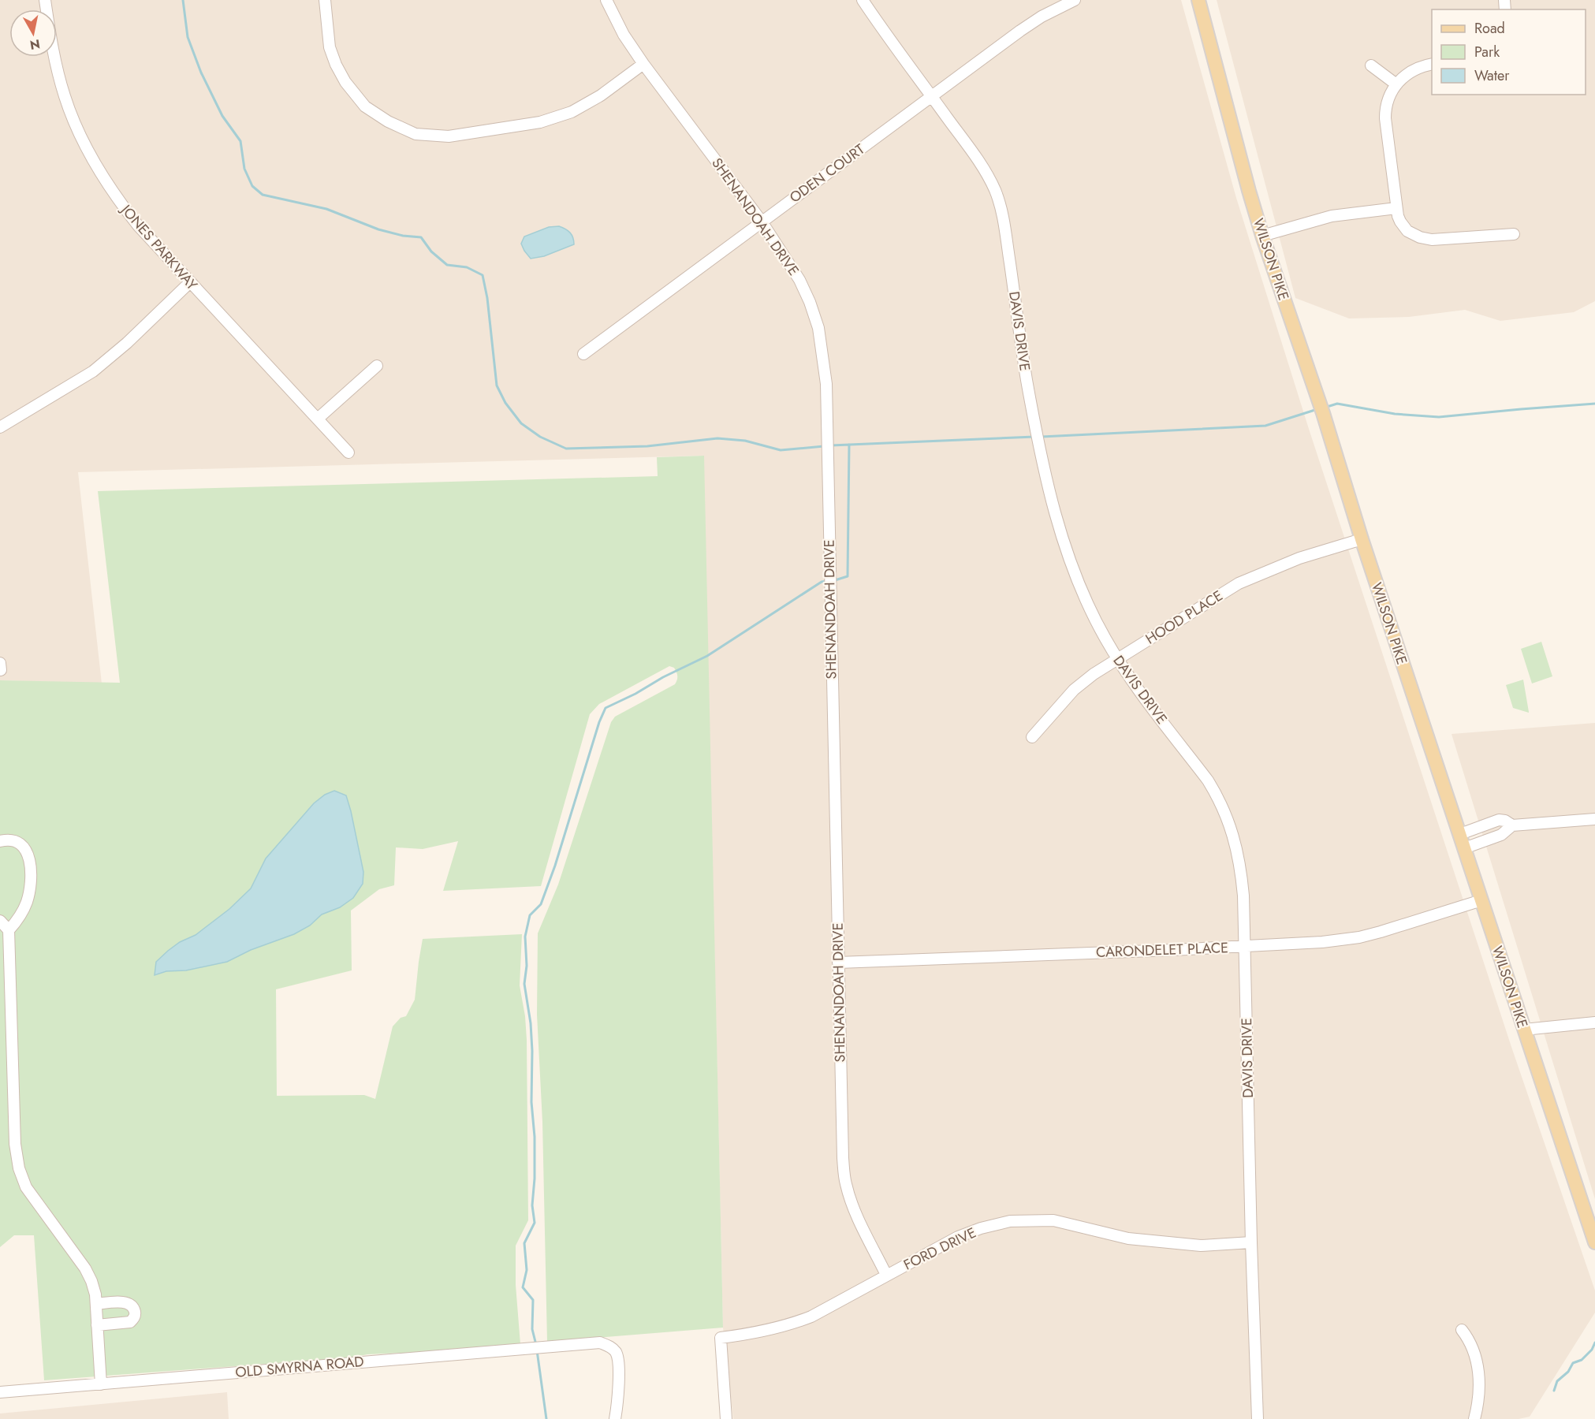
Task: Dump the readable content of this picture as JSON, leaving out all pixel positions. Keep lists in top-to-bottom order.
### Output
{
  "streets": {
    "main road": ["WILSON PIKE"],
    "street": [
      "ODEN COURT",
      "SHENANDOAH DRIVE",
      "JONES PARKWAY",
      "DAVIS DRIVE",
      "HOOD PLACE",
      "CARONDELET PLACE",
      "FORD DRIVE",
      "OLD SMYRNA ROAD"
    ]
  },
  "crossings": [
    ["ODEN COURT", "SHENANDOAH DRIVE"],
    ["ODEN COURT", "DAVIS DRIVE"],
    ["SHENANDOAH DRIVE", "CARONDELET PLACE"],
    ["SHENANDOAH DRIVE", "FORD DRIVE"],
    ["WILSON PIKE", "HOOD PLACE"],
    ["WILSON PIKE", "CARONDELET PLACE"],
    ["DAVIS DRIVE", "HOOD PLACE"],
    ["DAVIS DRIVE", "CARONDELET PLACE"],
    ["DAVIS DRIVE", "FORD DRIVE"]
  ],
  "legend": ["Road", "Park", "Water"],
  "north": "bottom"
}
